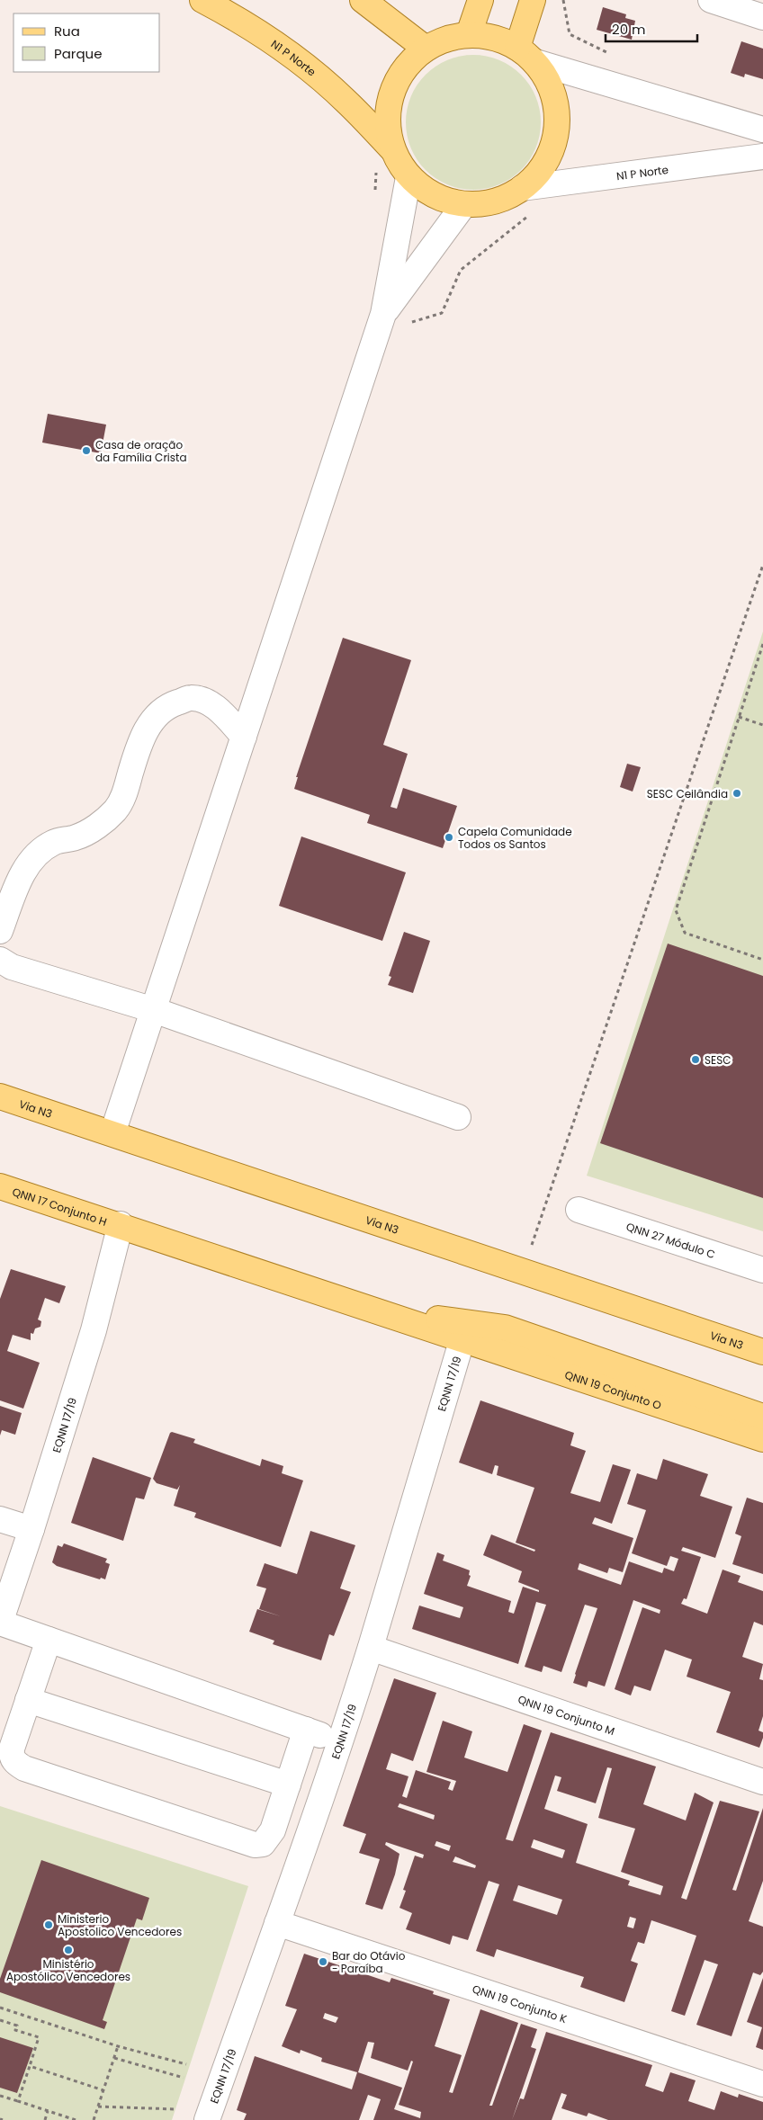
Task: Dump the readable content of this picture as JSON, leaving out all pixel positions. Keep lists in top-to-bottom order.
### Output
{
  "streets": {
    "main road": [
      "N1 P Norte",
      "Via N3",
      "QNN 17 Conjunto H",
      "QNN 19 Conjunto O"
    ],
    "street": [
      "QNN 27 Módulo C",
      "EQNN 17/19",
      "QNN 19 Conjunto M",
      "QNN 19 Conjunto K"
    ]
  },
  "crossings": [
    ["QNN 17 Conjunto H", "EQNN 17/19"],
    ["EQNN 17/19", "QNN 19 Conjunto O"],
    ["EQNN 17/19", "QNN 19 Conjunto M"],
    ["EQNN 17/19", "QNN 19 Conjunto K"]
  ],
  "places": [
    "Casa de oração da Família Crista",
    "SESC Ceilândia",
    "Capela Comunidade Todos os Santos",
    "SESC",
    "Ministerio Apostolico Vencedores",
    "Ministério Apostólico Vencedores",
    "Bar do Otávio - Paraíba"
  ],
  "legend": ["Rua", "Parque"],
  "scale_bar": "20 m"
}
